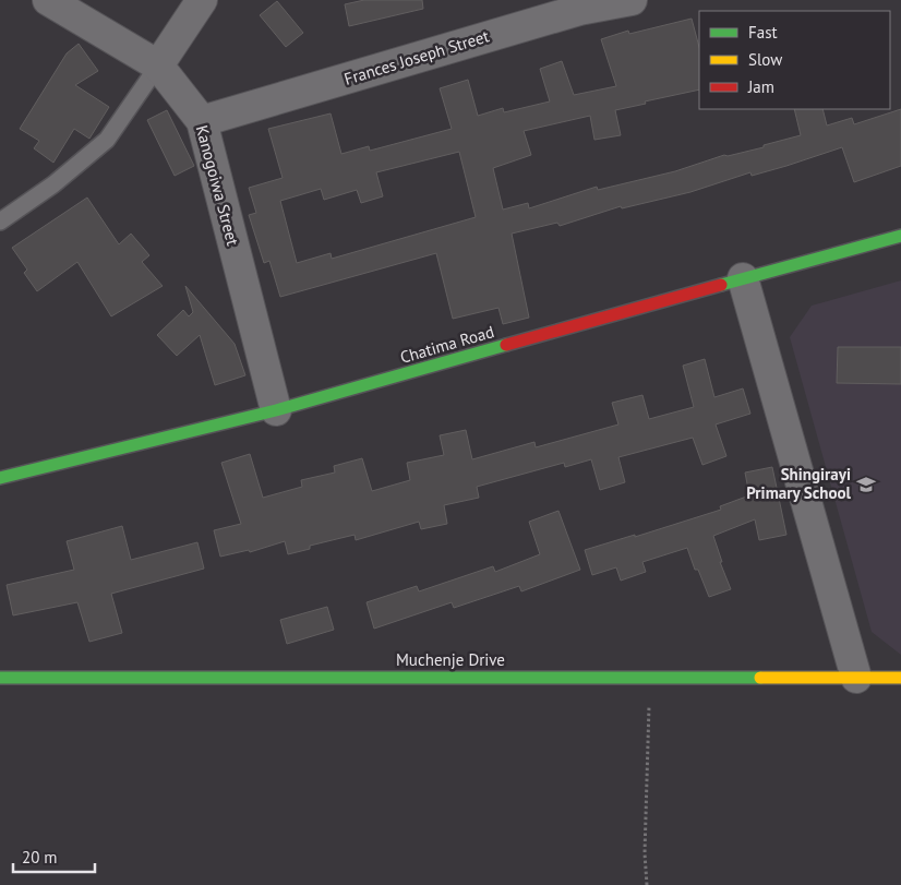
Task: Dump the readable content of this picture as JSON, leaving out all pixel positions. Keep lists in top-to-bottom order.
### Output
{
  "streets": {
    "street": [
      "Frances Joseph Street",
      "Kanogoiwa Street",
      "Chatima Road",
      "Muchenje Drive"
    ]
  },
  "crossings": [
    ["Frances Joseph Street", "Kanogoiwa Street"],
    ["Kanogoiwa Street", "Chatima Road"]
  ],
  "places": {
    "school or university": ["Shingirayi Primary School"]
  },
  "legend": ["Fast", "Slow", "Jam"],
  "scale_bar": "20 m"
}
